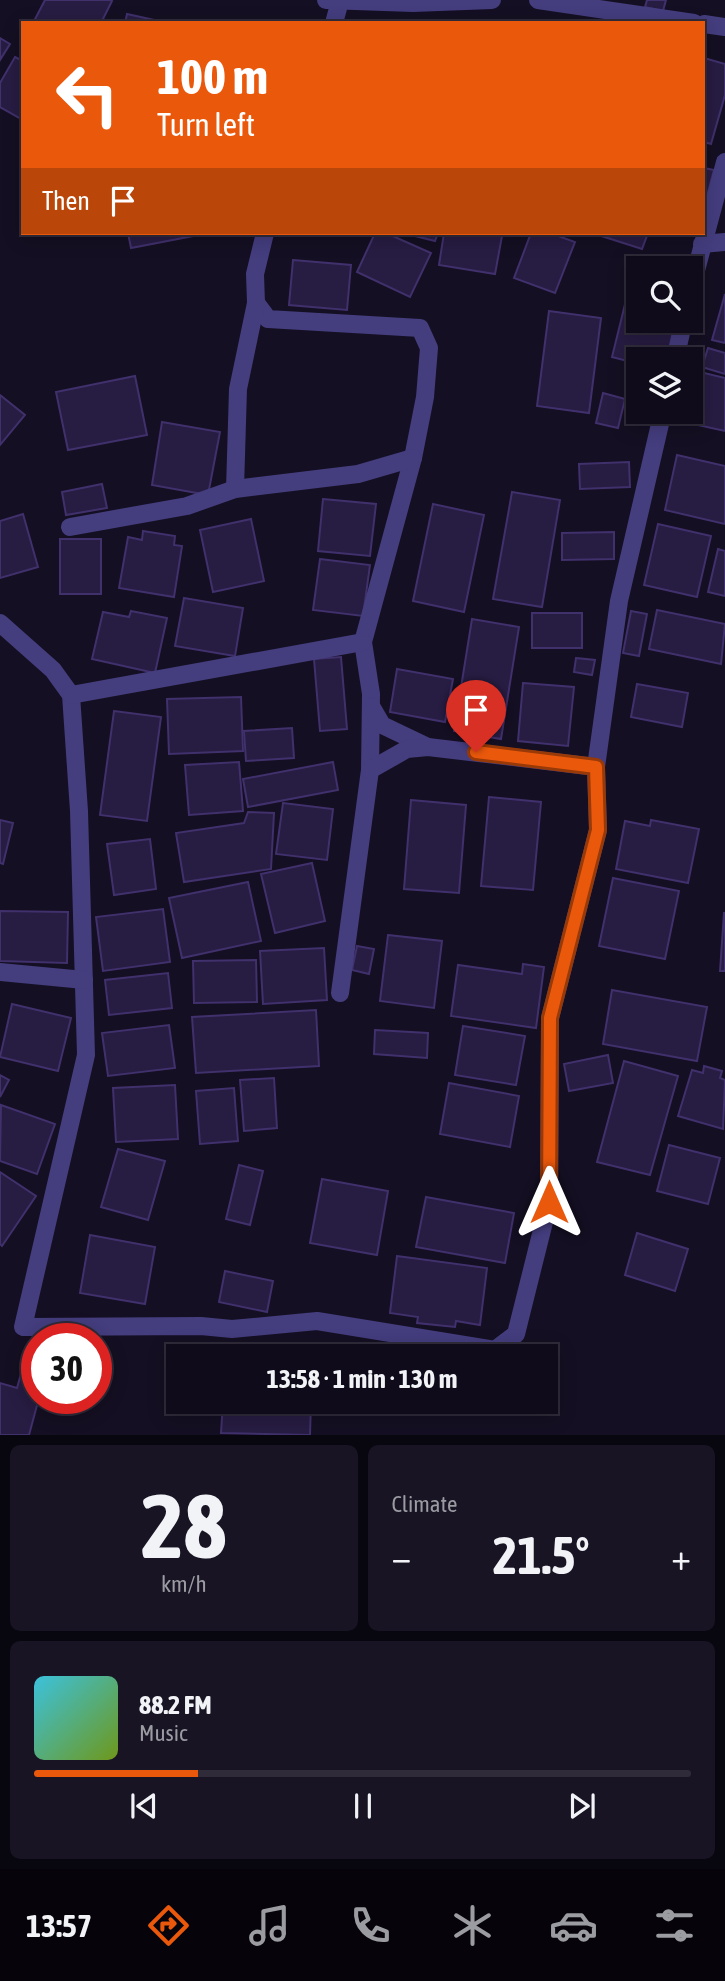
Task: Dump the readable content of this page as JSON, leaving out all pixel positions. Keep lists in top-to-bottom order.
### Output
{
  "page": {
    "turn": ["100 m", "Turn left"],
    "then": "Then",
    "limit": "30",
    "trip": "13:58 · 1 min · 130 m",
    "tile": [
      ["28", "km/h"],
      "Climate"
    ],
    "heat": ["−", "21.5°", "+"],
    "song": ["88.2 FM", "Music"],
    "tabs": "13:57"
  }
}
